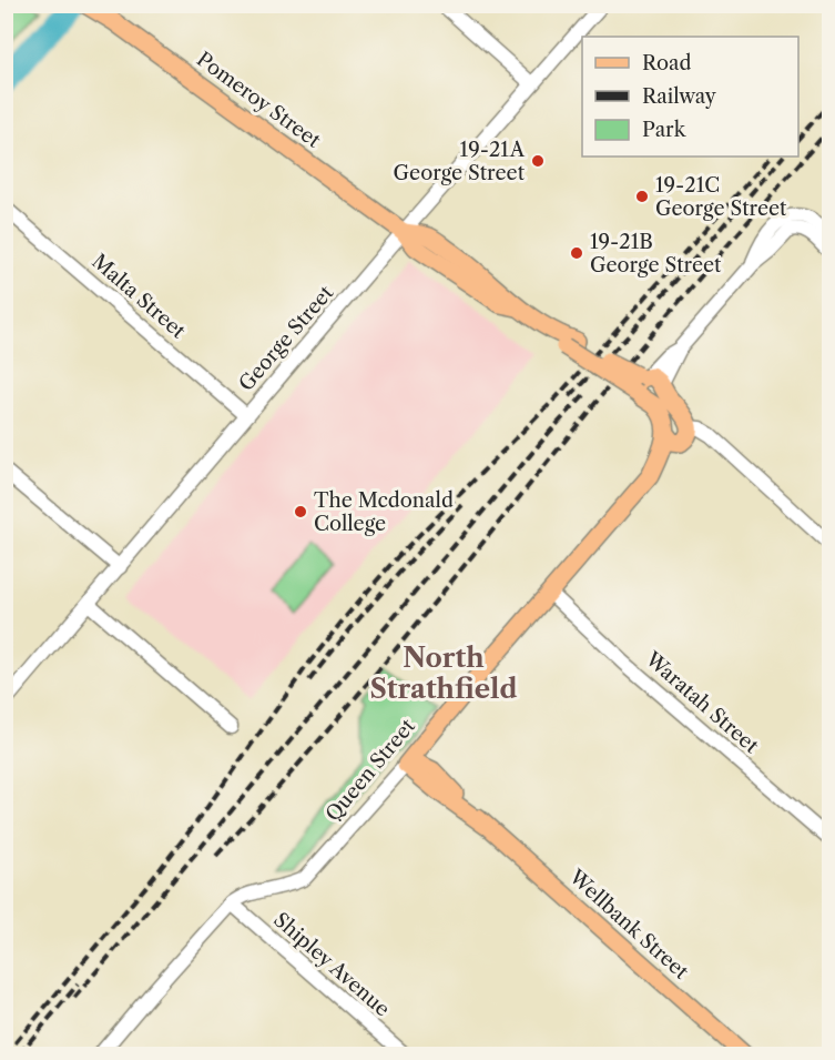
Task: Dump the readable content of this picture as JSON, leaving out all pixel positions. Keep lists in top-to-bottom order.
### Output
{
  "streets": {
    "main road": ["Pomeroy Street", "Queen Street", "Wellbank Street"],
    "street": [
      "Malta Street",
      "George Street",
      "Waratah Street",
      "Shipley Avenue"
    ]
  },
  "crossings": [
    ["Pomeroy Street", "George Street"],
    ["Malta Street", "George Street"],
    ["Waratah Street", "Queen Street"],
    ["Queen Street", "Wellbank Street"],
    ["Queen Street", "Shipley Avenue"]
  ],
  "districts": ["North Strathfield"],
  "places": [
    "19-21A George Street",
    "19-21C George Street",
    "19-21B George Street",
    "The Mcdonald College"
  ],
  "legend": ["Road", "Railway", "Park"]
}
